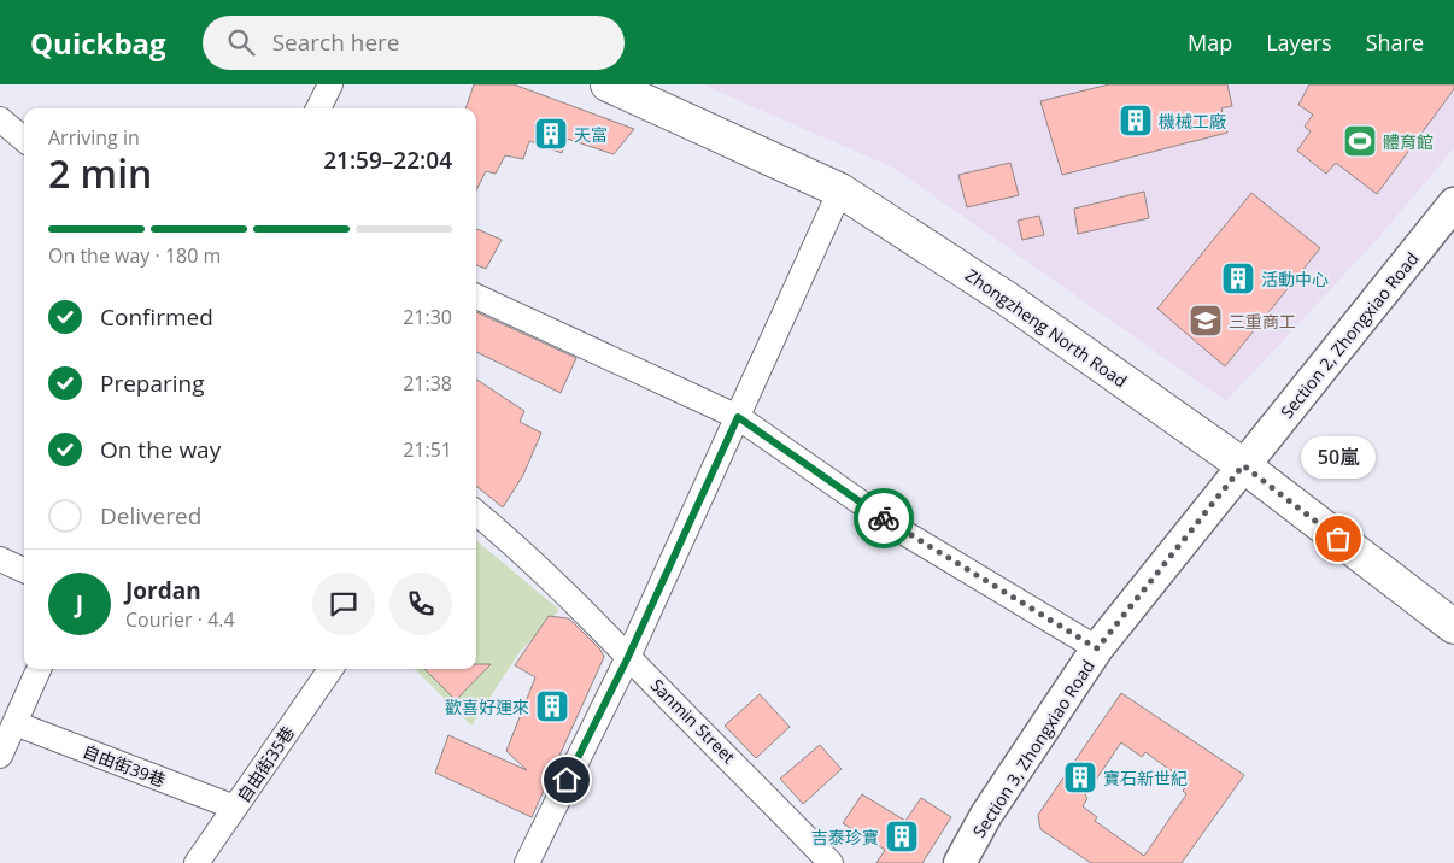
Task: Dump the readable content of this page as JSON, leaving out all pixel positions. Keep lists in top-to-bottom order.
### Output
{
  "streets": {
    "main road": ["Zhongzheng North Road"],
    "street": [
      "Section 2, Zhongxiao Road",
      "Sanmin Street",
      "Section 3, Zhongxiao Road",
      "自由街35巷",
      "自由街39巷"
    ]
  },
  "crossings": [
    ["Zhongzheng North Road", "Section 2, Zhongxiao Road"],
    ["Zhongzheng North Road", "Section 3, Zhongxiao Road"],
    ["Section 2, Zhongxiao Road", "Section 3, Zhongxiao Road"],
    ["自由街35巷", "自由街39巷"]
  ],
  "places": {
    "building": [
      "機械工廠",
      "天富",
      "活動中心",
      "歡喜好運來",
      "寶石新世紀",
      "吉泰珍寶"
    ],
    "sports": ["體育館"],
    "school or university": ["三重商工"],
    "other": ["50嵐"]
  },
  "page": {
    "header": "Quickbag",
    "search": "Search here",
    "nav": ["Map", "Layers", "Share"],
    "heading": ["2 min", "Arriving in", "21:59–22:04"],
    "panel": ["Jordan", "Courier · 4.4"],
    "bar": "On the way · 180 m",
    "list": [
      ["Confirmed", "21:30"],
      ["Preparing", "21:38"],
      ["On the way", "21:51"],
      "Delivered"
    ],
    "bubble": "50嵐",
    "round": "J"
  }
}
